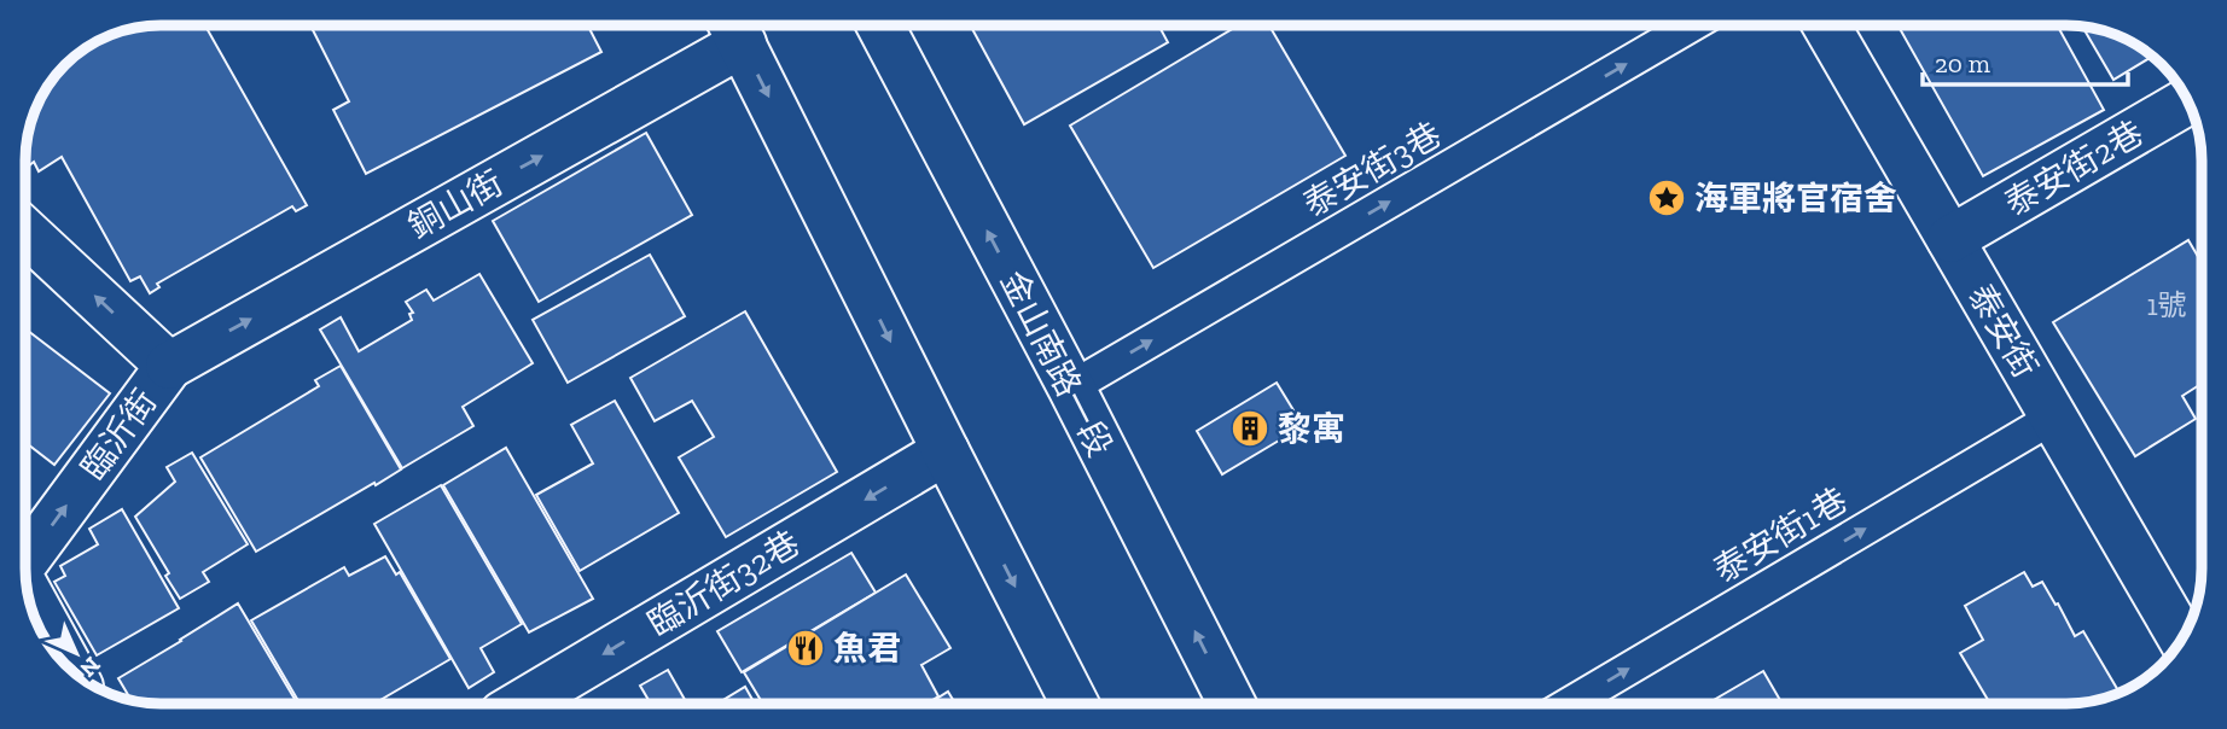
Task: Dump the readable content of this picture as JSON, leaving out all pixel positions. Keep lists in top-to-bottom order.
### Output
{
  "streets": {
    "street": [
      "泰安街2巷",
      "銅山街",
      "泰安街",
      "金山南路一段",
      "臨沂街",
      "臨沂街32巷"
    ],
    "lane": ["泰安街3巷", "泰安街1巷"]
  },
  "crossings": [
    ["泰安街2巷", "泰安街"],
    ["泰安街3巷", "金山南路一段"],
    ["銅山街", "臨沂街"],
    ["泰安街", "泰安街1巷"]
  ],
  "one_way": [
    "泰安街3巷",
    "銅山街",
    "泰安街1巷",
    "臨沂街32巷"
  ],
  "places": {
    "place": ["海軍將官宿舍"],
    "building": ["黎寓"],
    "restaurant": ["魚君"]
  },
  "house_numbers": ["1號"],
  "scale_bar": "20 m",
  "north": "bottom right"
}
